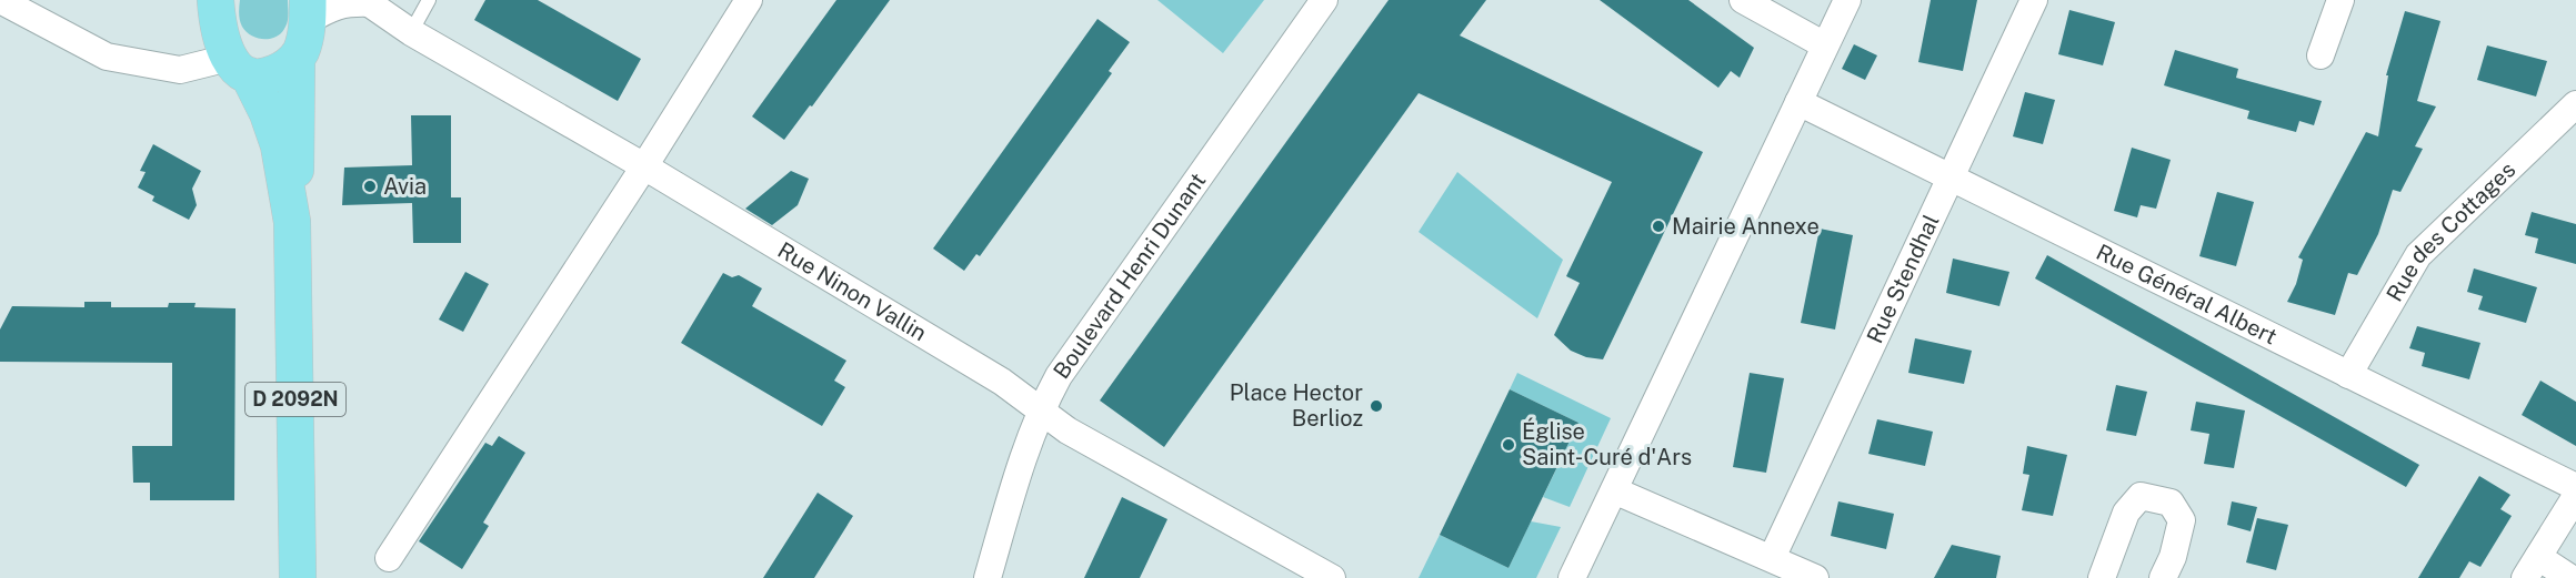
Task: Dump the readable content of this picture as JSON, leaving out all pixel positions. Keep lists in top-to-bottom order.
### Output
{
  "streets": {
    "main road": ["D 2092N"],
    "street": [
      "Rue des Cottages",
      "Boulevard Henri Dunant",
      "Rue Stendhal",
      "Rue Ninon Vallin",
      "Rue Général Albert"
    ]
  },
  "crossings": [
    ["Rue des Cottages", "Rue Général Albert"],
    ["Boulevard Henri Dunant", "Rue Ninon Vallin"],
    ["Rue Stendhal", "Rue Général Albert"]
  ],
  "places": [
    "Avia",
    "Mairie Annexe",
    "Place Hector Berlioz",
    "Église Saint-Curé d'Ars"
  ]
}
